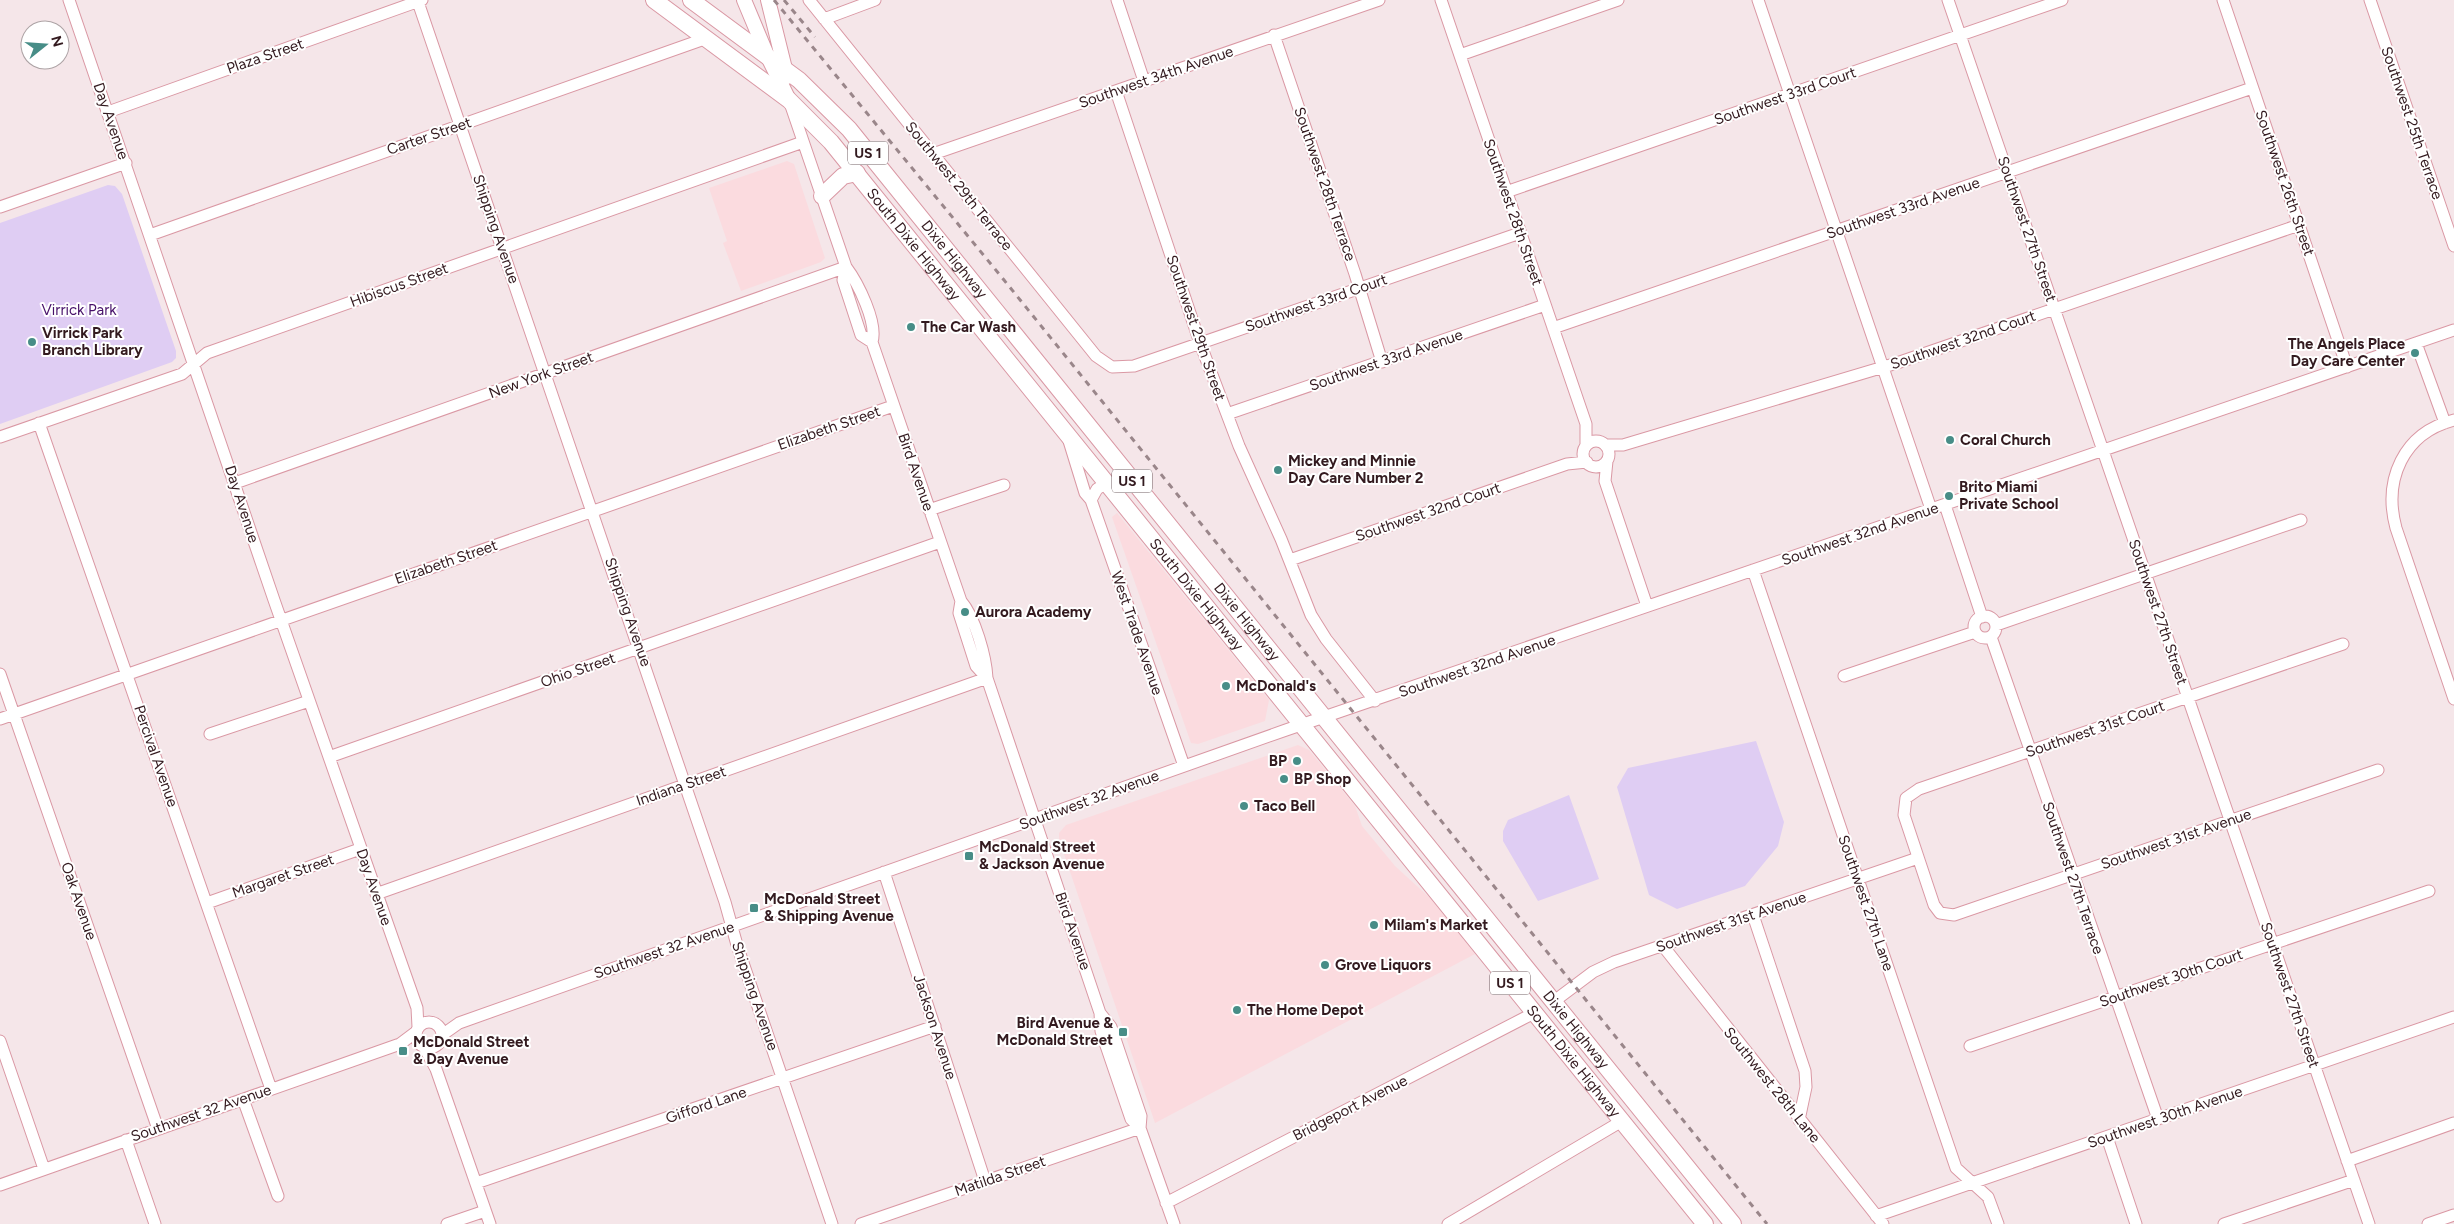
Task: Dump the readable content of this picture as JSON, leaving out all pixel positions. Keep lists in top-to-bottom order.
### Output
{
  "streets": {
    "highway": ["US 1", "South Dixie Highway", "Dixie Highway"],
    "street": [
      "Plaza Street",
      "Southwest 34th Avenue",
      "Southwest 33rd Court",
      "Day Avenue",
      "Southwest 25th Terrace",
      "Carter Street",
      "Southwest 26th Street",
      "Southwest 28th Terrace",
      "Southwest 29th Terrace",
      "Southwest 33rd Avenue",
      "Southwest 28th Street",
      "Shipping Avenue",
      "Southwest 27th Street",
      "Hibiscus Street",
      "Southwest 29th Street",
      "Southwest 32nd Court",
      "New York Street",
      "Elizabeth Street",
      "Bird Avenue",
      "Southwest 32nd Avenue",
      "West Trade Avenue",
      "Ohio Street",
      "Southwest 31st Court",
      "Percival Avenue",
      "Indiana Street",
      "Southwest 32 Avenue",
      "Southwest 31st Avenue",
      "Margaret Street",
      "Southwest 27th Terrace",
      "Oak Avenue",
      "Southwest 27th Lane",
      "Southwest 30th Court",
      "Jackson Avenue",
      "Southwest 28th Lane",
      "Gifford Lane",
      "Bridgeport Avenue",
      "Southwest 30th Avenue",
      "Matilda Street"
    ]
  },
  "crossings": [
    ["Plaza Street", "Day Avenue"],
    ["Plaza Street", "Shipping Avenue"],
    ["Southwest 34th Avenue", "Southwest 28th Terrace"],
    ["Southwest 34th Avenue", "Southwest 29th Terrace"],
    ["Southwest 34th Avenue", "Southwest 29th Street"],
    ["Southwest 33rd Court", "Southwest 28th Terrace"],
    ["Southwest 33rd Court", "Southwest 29th Terrace"],
    ["Southwest 33rd Court", "Southwest 28th Street"],
    ["Southwest 33rd Court", "Southwest 27th Street"],
    ["Southwest 33rd Court", "Southwest 29th Street"],
    ["Day Avenue", "Carter Street"],
    ["Day Avenue", "Hibiscus Street"],
    ["Day Avenue", "New York Street"],
    ["Day Avenue", "Elizabeth Street"],
    ["Day Avenue", "Ohio Street"],
    ["Day Avenue", "Indiana Street"],
    ["Day Avenue", "Southwest 32 Avenue"],
    ["Day Avenue", "Margaret Street"],
    ["Carter Street", "Shipping Avenue"],
    ["Carter Street", "South Dixie Highway"],
    ["US 1", "Dixie Highway"],
    ["Southwest 26th Street", "Southwest 33rd Avenue"],
    ["Southwest 26th Street", "Southwest 32nd Court"],
    ["Southwest 26th Street", "Southwest 32nd Avenue"],
    ["Southwest 28th Terrace", "Southwest 33rd Avenue"],
    ["Southwest 33rd Avenue", "Southwest 28th Street"],
    ["Southwest 33rd Avenue", "Southwest 27th Street"],
    ["Southwest 33rd Avenue", "Southwest 29th Street"],
    ["Southwest 28th Street", "Southwest 32nd Court"],
    ["Southwest 28th Street", "Southwest 32nd Avenue"],
    ["Shipping Avenue", "Hibiscus Street"],
    ["Shipping Avenue", "New York Street"],
    ["Shipping Avenue", "Elizabeth Street"],
    ["Shipping Avenue", "Ohio Street"],
    ["Shipping Avenue", "Indiana Street"],
    ["Shipping Avenue", "Southwest 32 Avenue"],
    ["Shipping Avenue", "Gifford Lane"],
    ["Southwest 27th Street", "Southwest 32nd Court"],
    ["Southwest 27th Street", "Southwest 32nd Avenue"],
    ["Southwest 27th Street", "Southwest 31st Court"],
    ["Southwest 27th Street", "Southwest 31st Avenue"],
    ["Southwest 27th Street", "Southwest 30th Court"],
    ["Southwest 27th Street", "Southwest 30th Avenue"],
    ["South Dixie Highway", "Bird Avenue"],
    ["South Dixie Highway", "West Trade Avenue"],
    ["South Dixie Highway", "Southwest 32 Avenue"],
    ["South Dixie Highway", "Bridgeport Avenue"],
    ["Dixie Highway", "Southwest 32nd Avenue"],
    ["Dixie Highway", "Southwest 32 Avenue"],
    ["Dixie Highway", "Southwest 31st Avenue"],
    ["Hibiscus Street", "Bird Avenue"],
    ["Hibiscus Street", "Percival Avenue"],
    ["Southwest 29th Street", "Southwest 32nd Court"],
    ["New York Street", "Bird Avenue"],
    ["Elizabeth Street", "Bird Avenue"],
    ["Elizabeth Street", "Percival Avenue"],
    ["Elizabeth Street", "Oak Avenue"],
    ["Bird Avenue", "Ohio Street"],
    ["Bird Avenue", "Indiana Street"],
    ["Bird Avenue", "Southwest 32 Avenue"],
    ["Bird Avenue", "Bridgeport Avenue"],
    ["Bird Avenue", "Matilda Street"],
    ["Southwest 32nd Avenue", "Southwest 32 Avenue"],
    ["Southwest 32nd Avenue", "Southwest 27th Lane"],
    ["West Trade Avenue", "Southwest 32 Avenue"],
    ["Southwest 31st Court", "Southwest 31st Avenue"],
    ["Southwest 31st Court", "Southwest 27th Terrace"],
    ["Percival Avenue", "Southwest 32 Avenue"],
    ["Percival Avenue", "Margaret Street"],
    ["Southwest 32 Avenue", "Oak Avenue"],
    ["Southwest 32 Avenue", "Jackson Avenue"],
    ["Southwest 31st Avenue", "Southwest 27th Terrace"],
    ["Southwest 31st Avenue", "Southwest 27th Lane"],
    ["Southwest 31st Avenue", "Southwest 28th Lane"],
    ["Southwest 27th Terrace", "Southwest 30th Court"],
    ["Southwest 27th Terrace", "Southwest 30th Avenue"],
    ["Southwest 27th Lane", "Southwest 30th Avenue"],
    ["Jackson Avenue", "Gifford Lane"],
    ["Jackson Avenue", "Matilda Street"],
    ["Southwest 28th Lane", "Southwest 30th Avenue"]
  ],
  "parks": ["Virrick Park"],
  "places": {
    "other": [
      "The Car Wash",
      "Virrick Park Branch Library",
      "The Angels Place Day Care Center",
      "Coral Church",
      "Mickey and Minnie Day Care Number 2",
      "Brito Miami Private School",
      "Aurora Academy",
      "McDonald's",
      "BP",
      "BP Shop",
      "Taco Bell",
      "Milam's Market",
      "Grove Liquors",
      "The Home Depot"
    ],
    "transit": [
      "McDonald Street & Jackson Avenue",
      "McDonald Street & Shipping Avenue",
      "Bird Avenue & McDonald Street",
      "McDonald Street & Day Avenue"
    ]
  },
  "north": "right"
}
